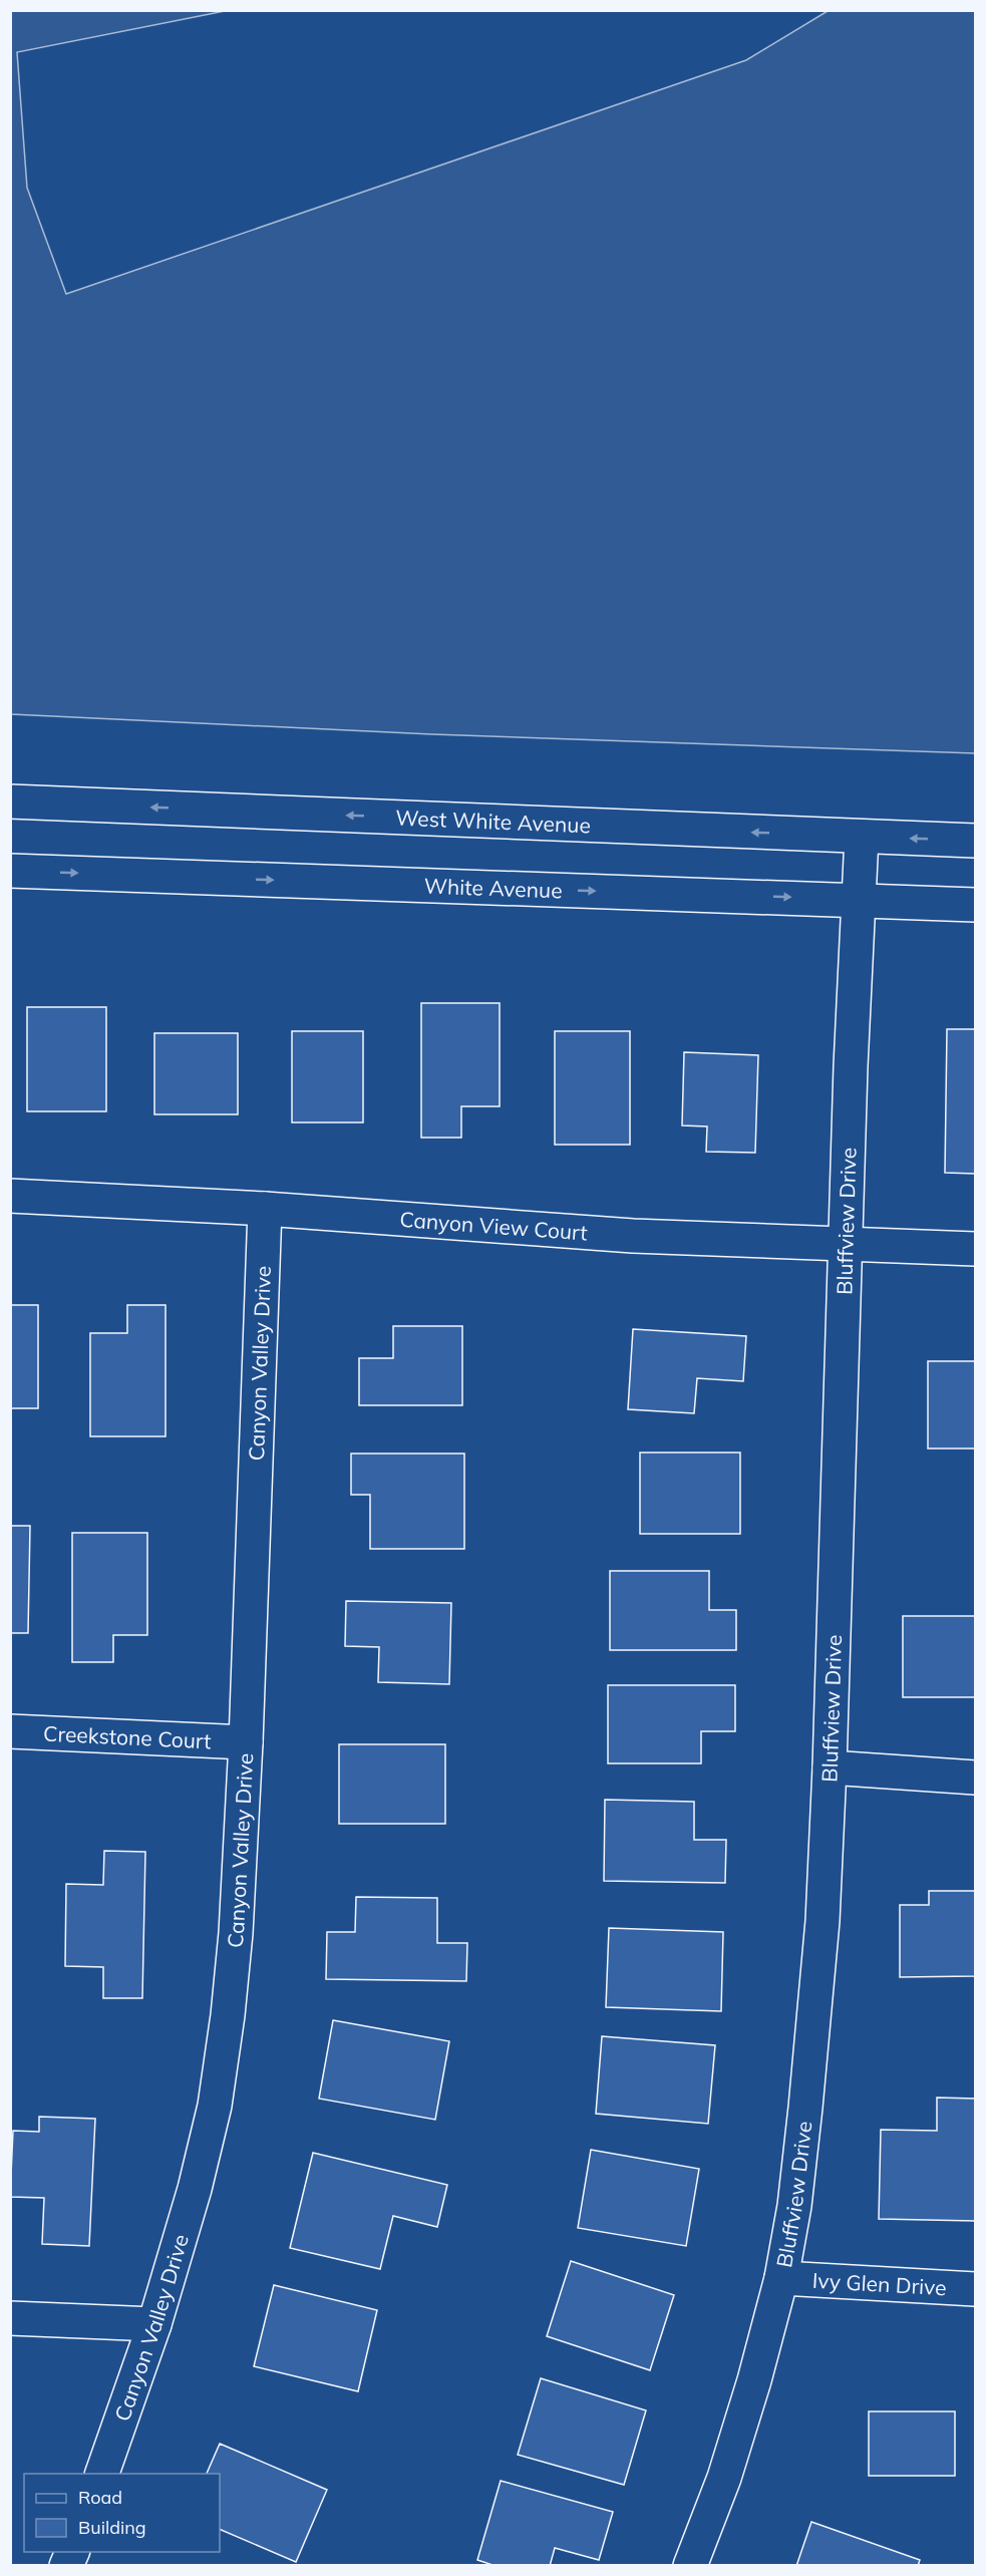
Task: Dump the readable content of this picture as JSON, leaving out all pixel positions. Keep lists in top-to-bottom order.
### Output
{
  "streets": {
    "street": [
      "West White Avenue",
      "White Avenue",
      "Bluffview Drive",
      "Canyon View Court",
      "Canyon Valley Drive",
      "Creekstone Court",
      "Ivy Glen Drive"
    ]
  },
  "crossings": [
    ["West White Avenue", "Bluffview Drive"],
    ["White Avenue", "Bluffview Drive"],
    ["Bluffview Drive", "Canyon View Court"],
    ["Bluffview Drive", "Ivy Glen Drive"],
    ["Canyon View Court", "Canyon Valley Drive"],
    ["Canyon Valley Drive", "Creekstone Court"]
  ],
  "one_way": ["West White Avenue", "White Avenue"],
  "legend": ["Road", "Building"]
}
